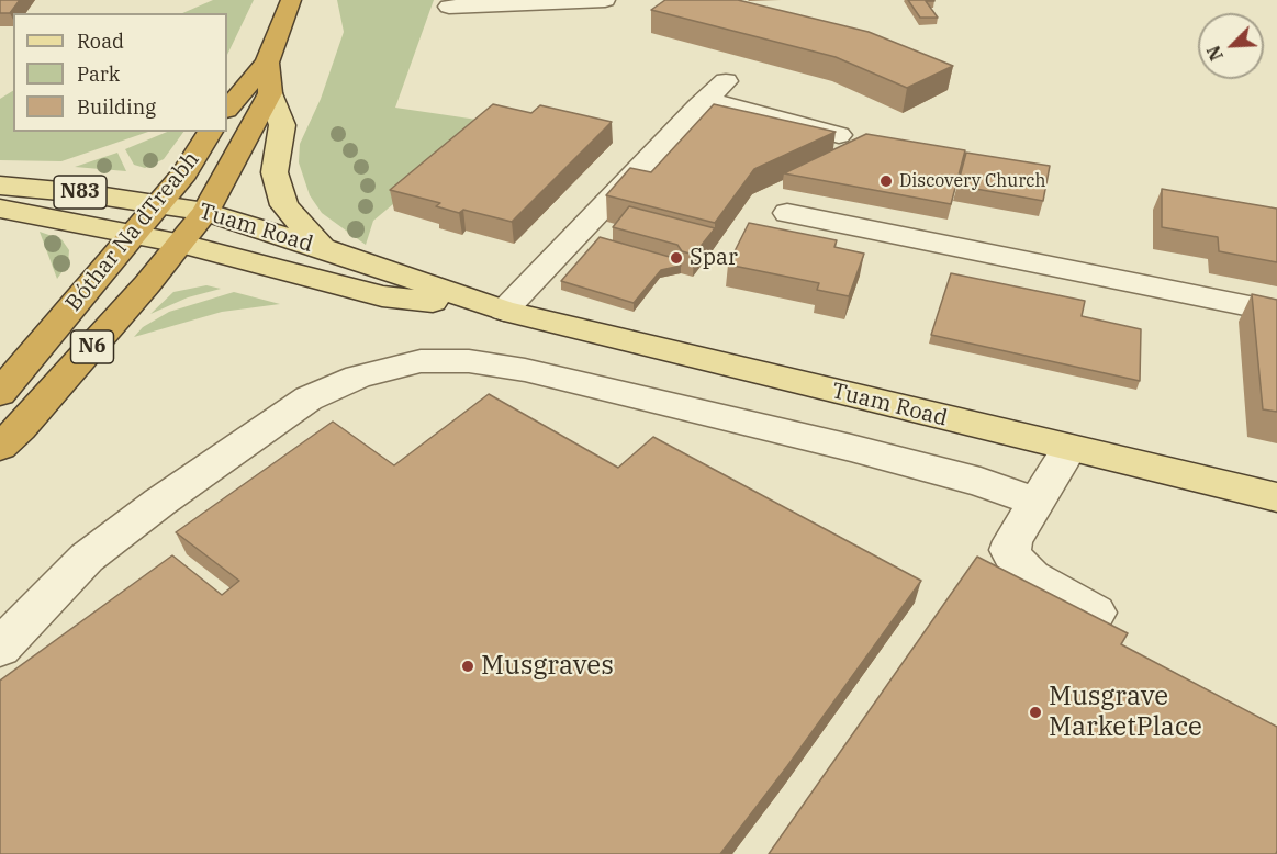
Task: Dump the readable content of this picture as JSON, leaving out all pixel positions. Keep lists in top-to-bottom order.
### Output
{
  "streets": {
    "highway": ["Bóthar Na dTreabh", "N6"],
    "main road": ["N83", "Tuam Road"]
  },
  "crossings": [
    ["Tuam Road", "Bóthar Na dTreabh"]
  ],
  "places": [
    "Discovery Church",
    "Spar",
    "Musgraves",
    "Musgrave MarketPlace"
  ],
  "legend": ["Road", "Park", "Building"],
  "north": "bottom left"
}
